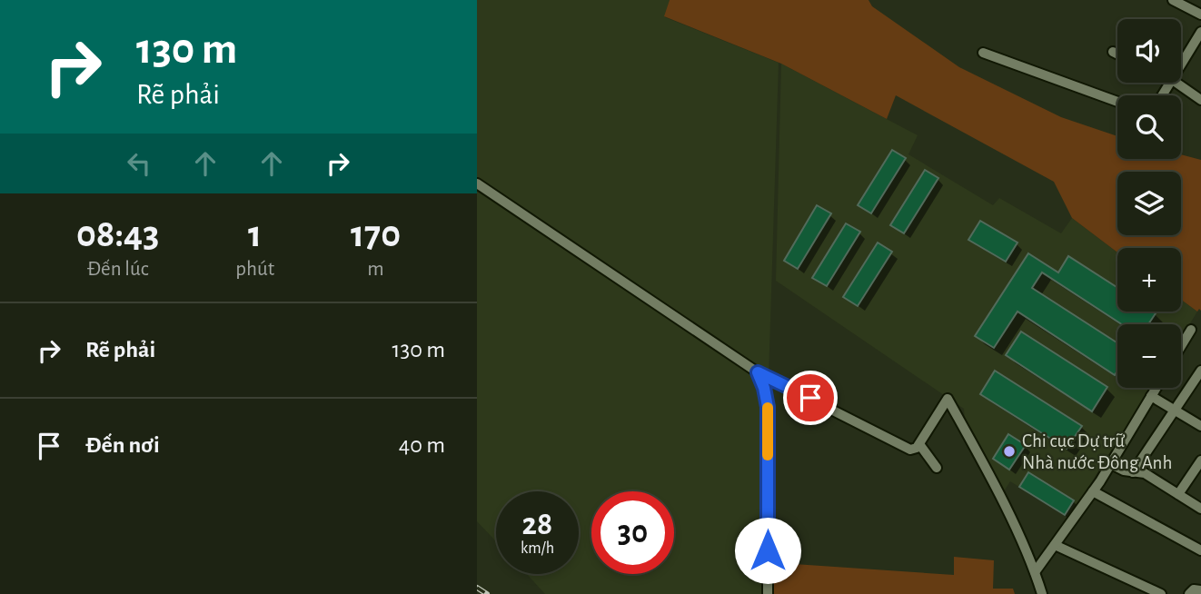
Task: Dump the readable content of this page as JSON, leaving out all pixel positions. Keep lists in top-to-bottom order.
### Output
{
  "places": ["Chi cục Dự trữ Nhà nước Đông Anh"],
  "page": {
    "turn": ["130 m", "Rẽ phải"],
    "map_buttons": ["+", "−"],
    "eta": [
      "08:43",
      "Đến lúc",
      "1",
      "phút",
      "170",
      "m"
    ],
    "list": [
      {
        "name": "Rẽ phải",
        "value": "130 m"
      },
      {
        "name": "Đến nơi",
        "value": "40 m"
      }
    ],
    "speed": "28 km/h",
    "limit": "30"
  }
}
